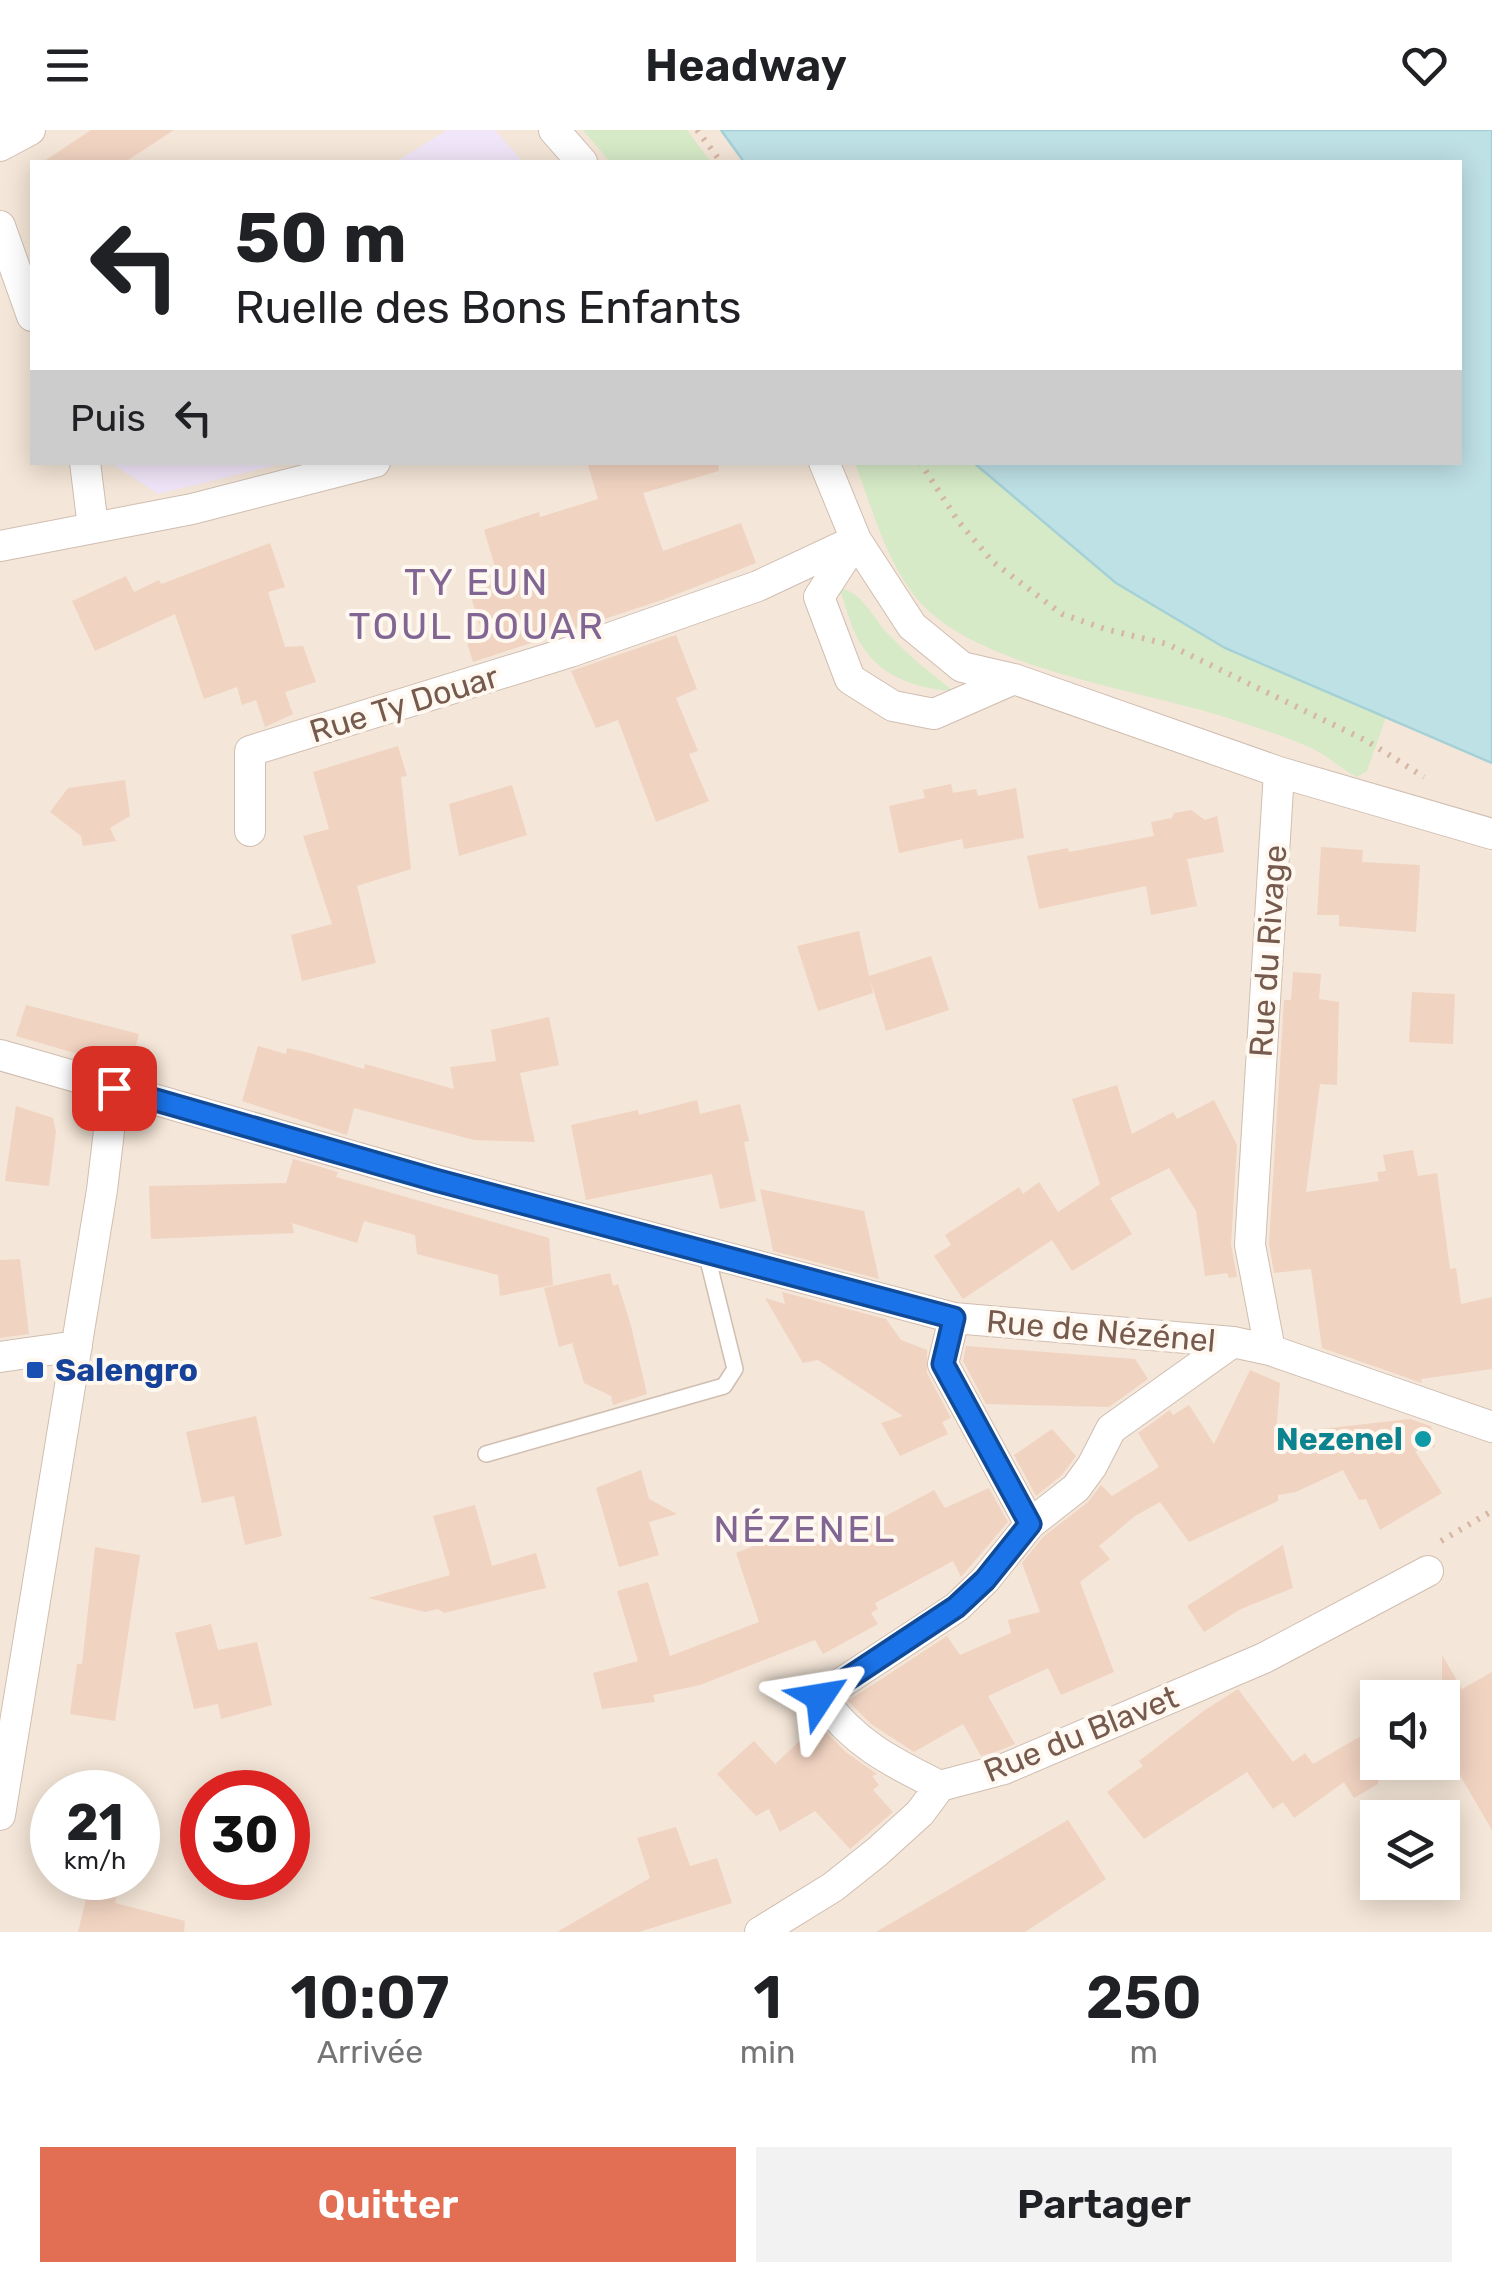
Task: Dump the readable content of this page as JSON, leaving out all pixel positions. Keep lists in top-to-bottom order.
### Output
{
  "streets": {
    "street": [
      "Rue Ty Douar",
      "Rue du Rivage",
      "Rue de Nézénel",
      "Rue du Blavet"
    ]
  },
  "crossings": [
    ["Rue du Rivage", "Rue de Nézénel"]
  ],
  "districts": ["TY EUN TOUL DOUAR", "NÉZENEL"],
  "places": {
    "transit": ["Salengro"],
    "other": ["Nezenel"]
  },
  "page": {
    "header": "Headway",
    "turn": ["50 m", "Ruelle des Bons Enfants"],
    "then": "Puis",
    "speed": "21 km/h",
    "limit": "30",
    "eta": [
      "10:07",
      "Arrivée",
      "1",
      "min",
      "250",
      "m"
    ],
    "buttons": ["Quitter", "Partager"]
  }
}
